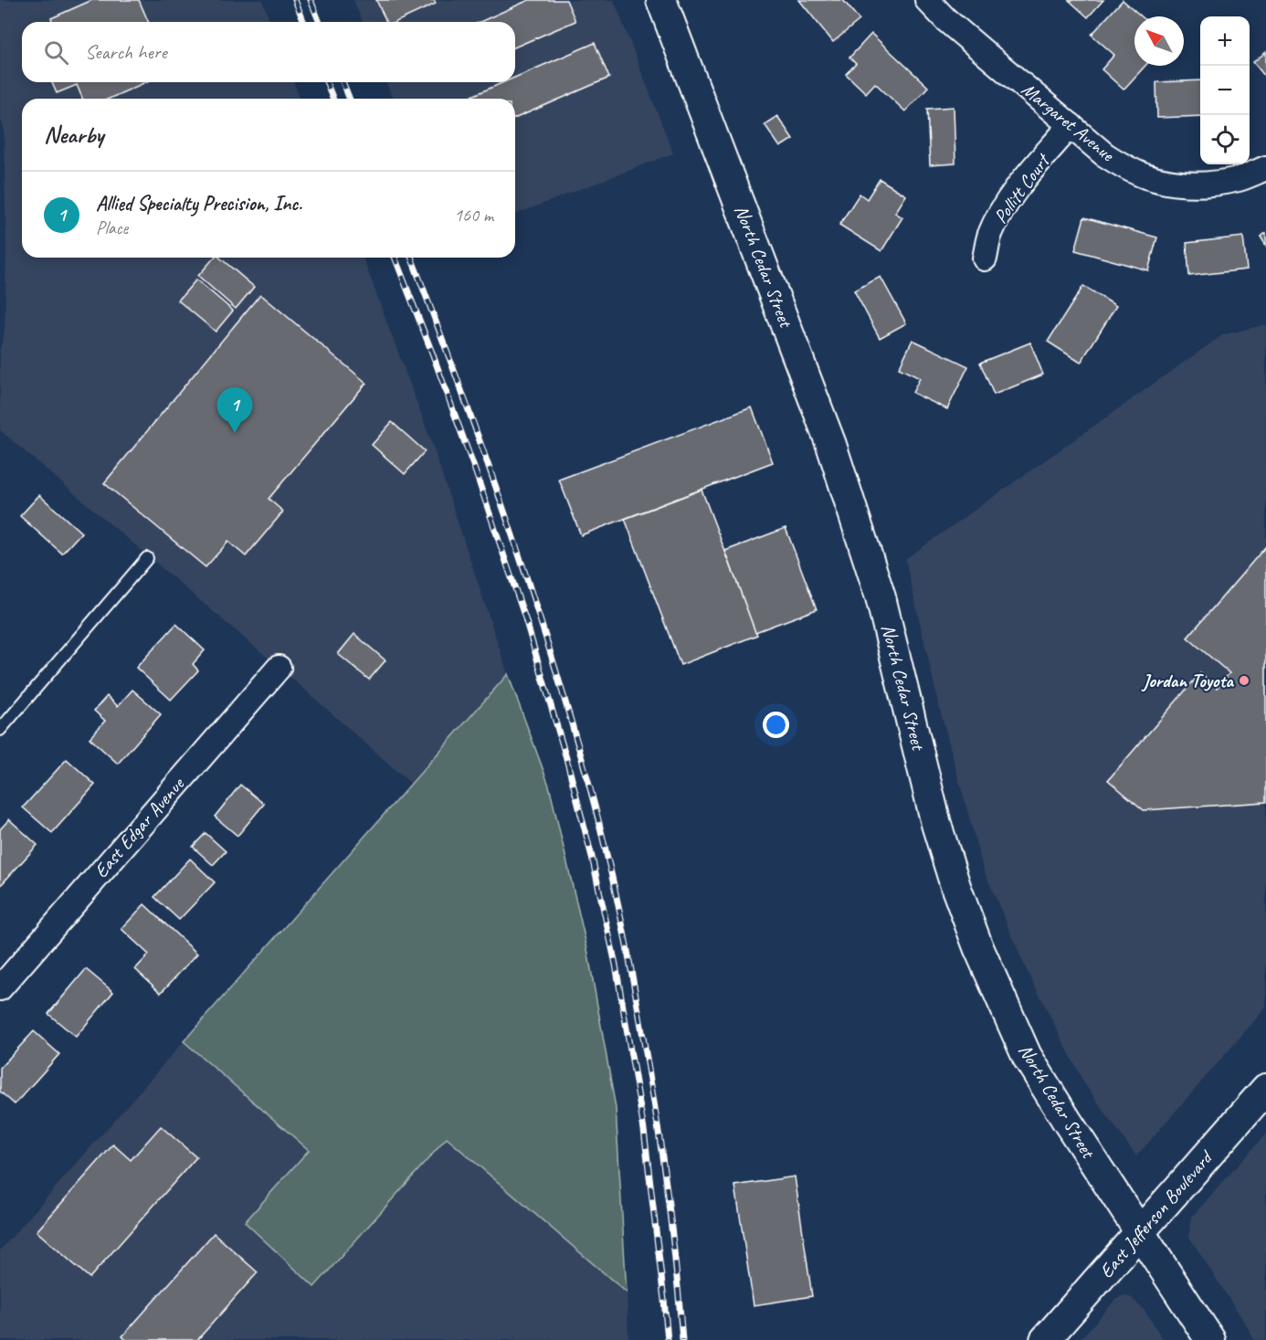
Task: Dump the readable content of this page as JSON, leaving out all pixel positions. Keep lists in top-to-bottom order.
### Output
{
  "streets": {
    "street": [
      "Margaret Avenue",
      "Pollitt Court",
      "North Cedar Street",
      "East Edgar Avenue",
      "East Jefferson Boulevard"
    ]
  },
  "crossings": [
    ["Margaret Avenue", "Pollitt Court"],
    ["North Cedar Street", "East Jefferson Boulevard"]
  ],
  "places": ["Jordan Toyota"],
  "north": "top left",
  "page": {
    "map_buttons": ["+", "−"],
    "search": "Search here",
    "heading": "Nearby",
    "list": [
      {
        "mark": "1",
        "name": "Allied Specialty Precision, Inc.",
        "note": "Place",
        "value": "160 m"
      }
    ],
    "pins": "1"
  }
}
